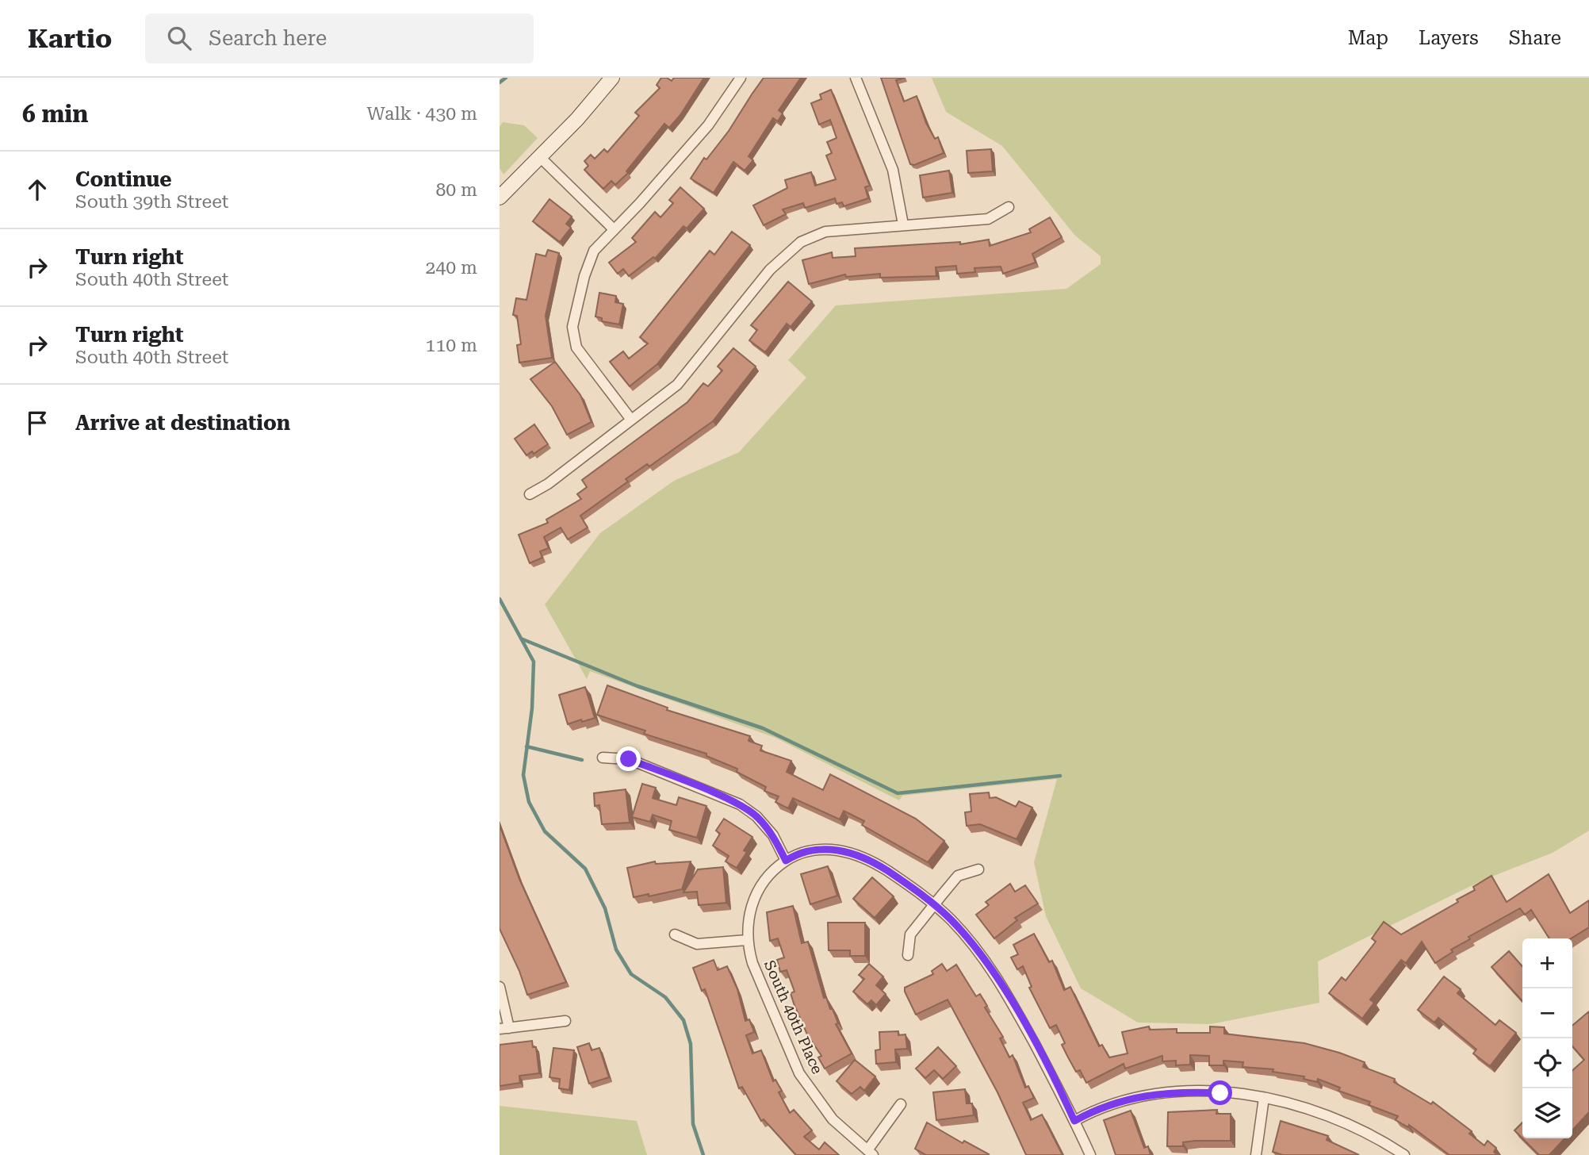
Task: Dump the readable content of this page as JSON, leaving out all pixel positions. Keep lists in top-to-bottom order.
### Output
{
  "streets": {
    "street": ["South 40th Place"]
  },
  "page": {
    "header": "Kartio",
    "search": "Search here",
    "nav": ["Map", "Layers", "Share"],
    "heading": ["6 min", "Walk · 430 m"],
    "list": [
      ["Continue", "South 39th Street", "80 m"],
      ["Turn right", "South 40th Street", "240 m"],
      ["Turn right", "South 40th Street", "110 m"],
      "Arrive at destination"
    ],
    "map_buttons": ["+", "−"]
  }
}
